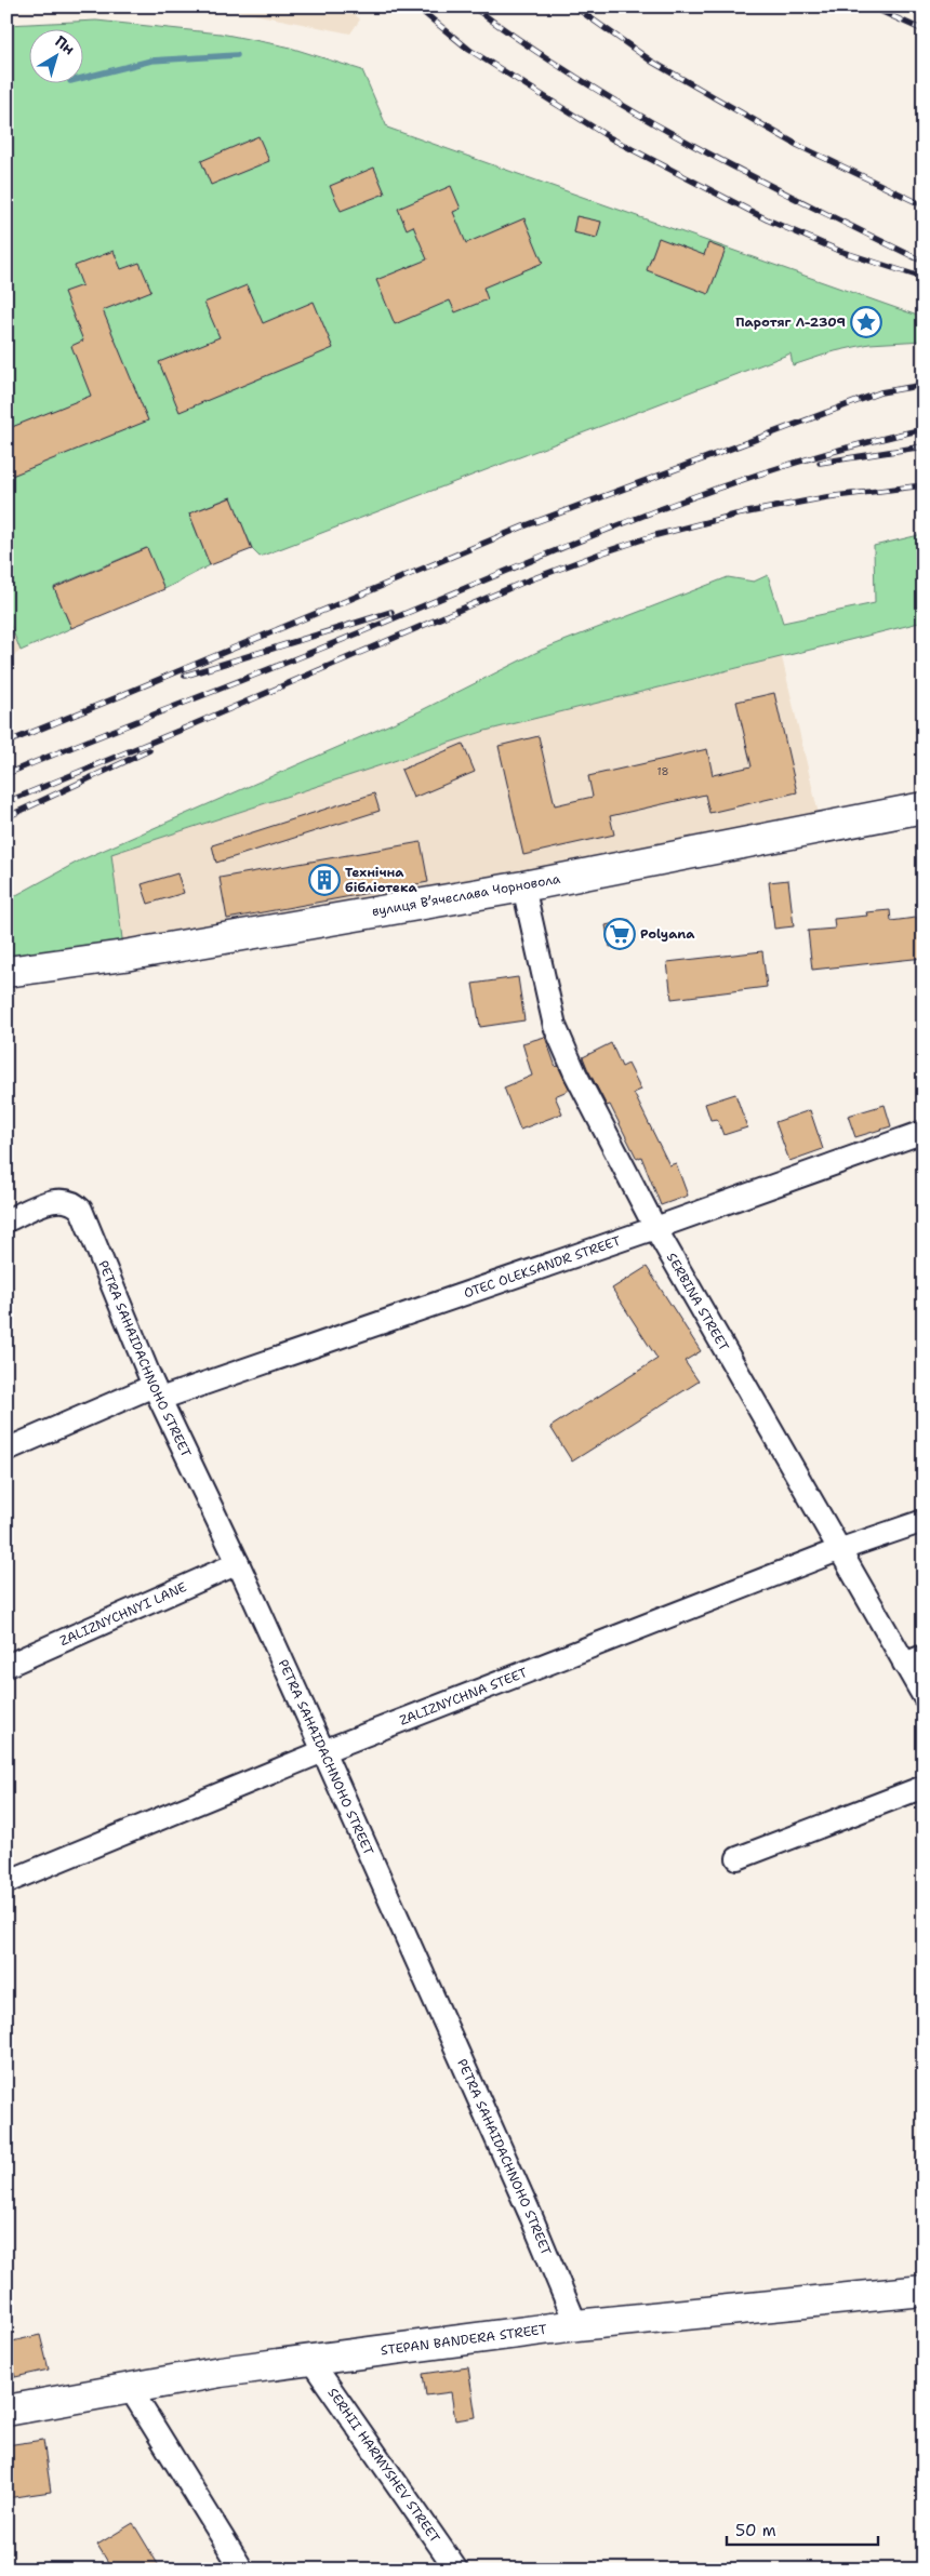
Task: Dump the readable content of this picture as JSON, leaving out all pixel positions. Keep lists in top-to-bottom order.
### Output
{
  "streets": {
    "street": [
      "вулиця Вʼячеслава Чорновола",
      "OTEC OLEKSANDR STREET",
      "SERBINA STREET",
      "PETRA SAHAIDACHNOHO STREET",
      "ZALIZNYCHNYI LANE",
      "ZALIZNYCHNA STEET",
      "STEPAN BANDERA STREET",
      "SERHII HARMYSHEV STREET"
    ]
  },
  "crossings": [
    ["вулиця Вʼячеслава Чорновола", "SERBINA STREET"],
    ["OTEC OLEKSANDR STREET", "SERBINA STREET"],
    ["OTEC OLEKSANDR STREET", "PETRA SAHAIDACHNOHO STREET"],
    ["SERBINA STREET", "ZALIZNYCHNA STEET"],
    ["PETRA SAHAIDACHNOHO STREET", "ZALIZNYCHNYI LANE"],
    ["PETRA SAHAIDACHNOHO STREET", "ZALIZNYCHNA STEET"],
    ["PETRA SAHAIDACHNOHO STREET", "STEPAN BANDERA STREET"],
    ["STEPAN BANDERA STREET", "SERHII HARMYSHEV STREET"]
  ],
  "places": {
    "place": ["Паротяг Л-2309"],
    "building": ["Технічна бібліотека"],
    "supermarket": ["Polyana"]
  },
  "house_numbers": ["18"],
  "scale_bar": "50 m",
  "north": "top right"
}
